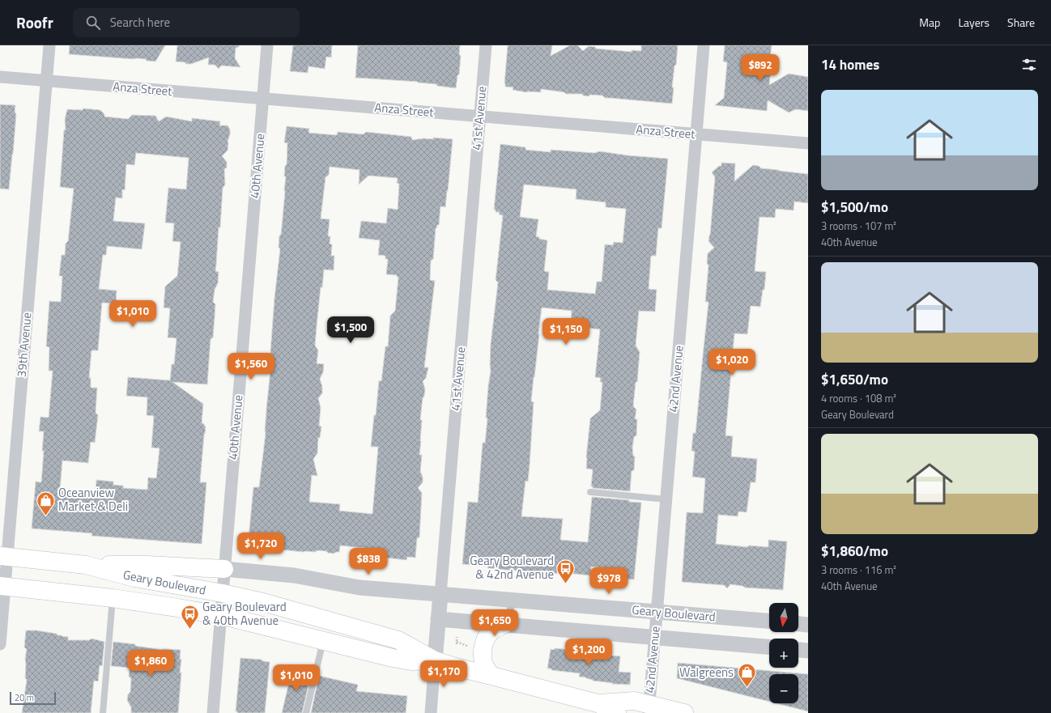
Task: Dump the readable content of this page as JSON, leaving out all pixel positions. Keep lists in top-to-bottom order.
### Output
{
  "streets": {
    "main road": ["Geary Boulevard"],
    "street": [
      "Anza Street",
      "41st Avenue",
      "40th Avenue",
      "39th Avenue",
      "42nd Avenue"
    ]
  },
  "crossings": [
    ["Anza Street", "41st Avenue"],
    ["Anza Street", "40th Avenue"],
    ["Anza Street", "39th Avenue"],
    ["Anza Street", "42nd Avenue"],
    ["41st Avenue", "Geary Boulevard"],
    ["40th Avenue", "Geary Boulevard"],
    ["39th Avenue", "Geary Boulevard"],
    ["42nd Avenue", "Geary Boulevard"]
  ],
  "places": {
    "shop": ["Oceanview Market & Deli", "Walgreens"],
    "bus stop": ["Geary Boulevard & 42nd Avenue", "Geary Boulevard & 40th Avenue"]
  },
  "scale_bar": "20 m",
  "north": "bottom",
  "page": {
    "header": "Roofr",
    "search": "Search here",
    "nav": ["Map", "Layers", "Share"],
    "heading": "14 homes",
    "price": [
      "$892",
      "$1,010",
      "$1,500",
      "$1,150",
      "$1,020",
      "$1,560",
      "$1,720",
      "$838",
      "$978",
      "$1,650",
      "$1,200",
      "$1,860",
      "$1,170",
      "$1,010"
    ],
    "list": [
      {
        "name": "$1,500/mo",
        "note": "3 rooms · 107 m² · 40th Avenue"
      },
      {
        "name": "$1,650/mo",
        "note": "4 rooms · 108 m² · Geary Boulevard"
      },
      {
        "name": "$1,860/mo",
        "note": "3 rooms · 116 m² · 40th Avenue"
      }
    ],
    "map_buttons": ["+", "−"],
    "scale": "20 m"
  }
}
